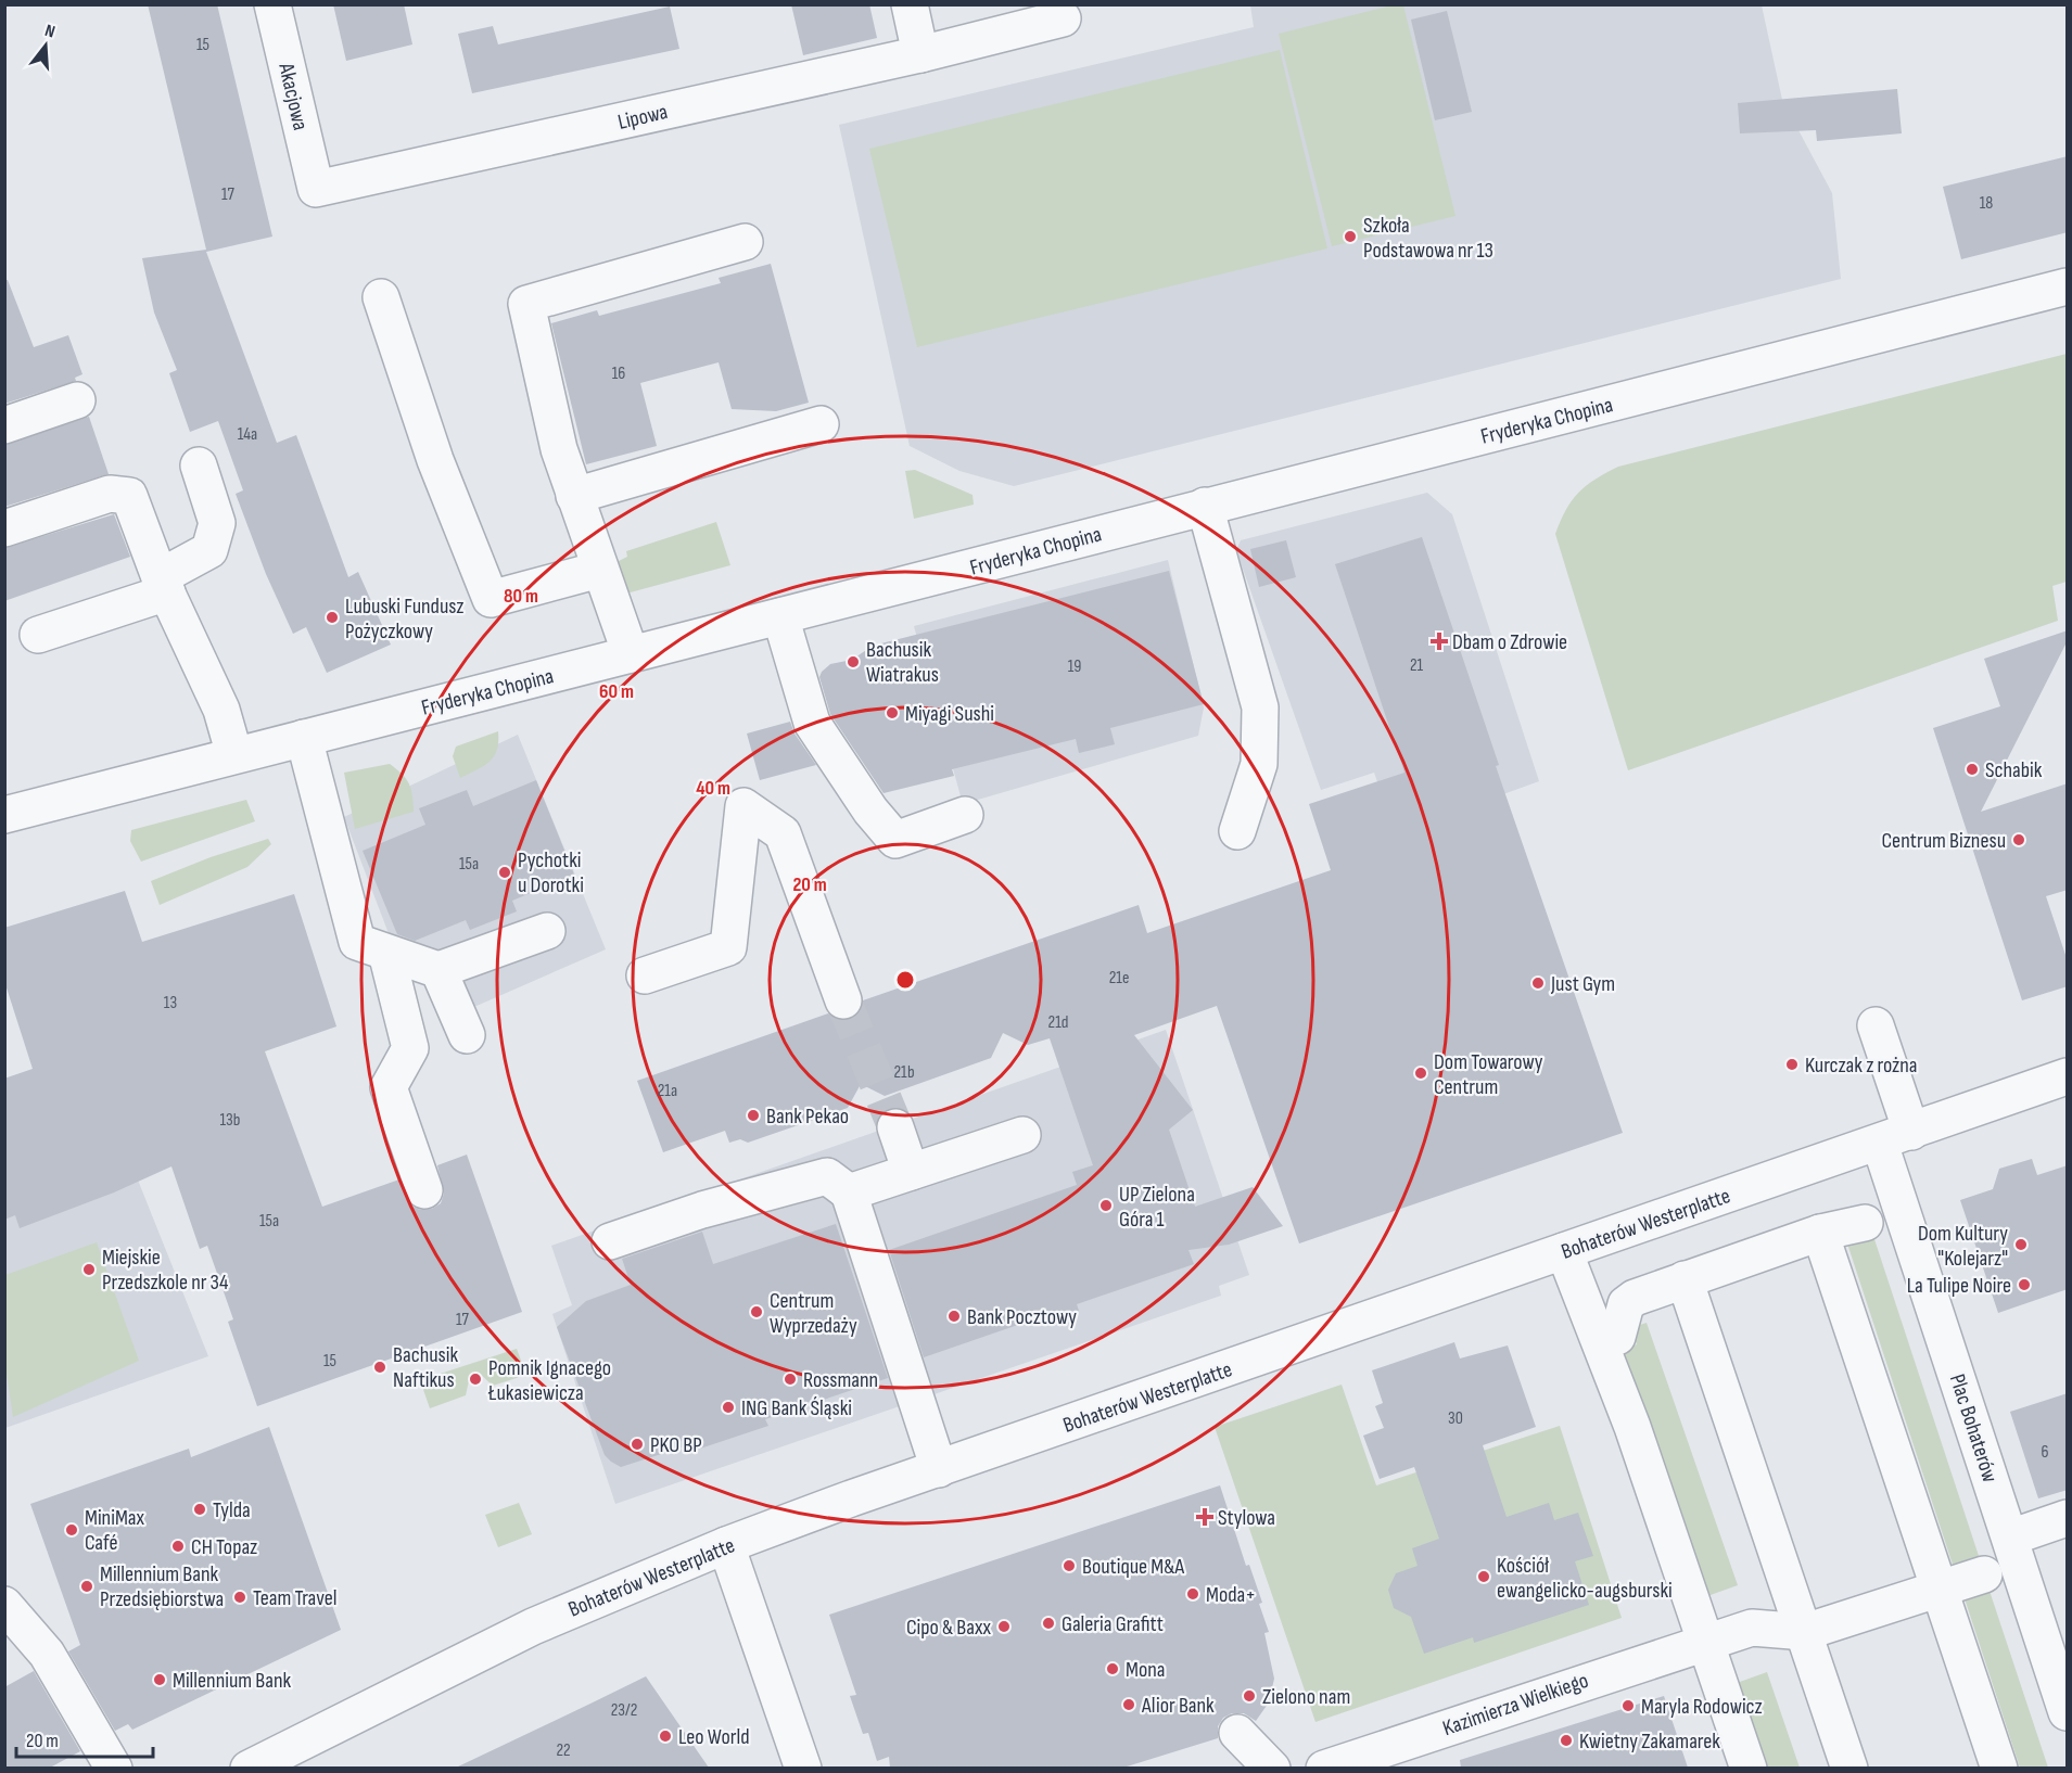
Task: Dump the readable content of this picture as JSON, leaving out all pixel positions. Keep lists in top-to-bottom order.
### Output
{
  "streets": {
    "street": [
      "Akacjowa",
      "Lipowa",
      "Fryderyka Chopina",
      "Bohaterów Westerplatte",
      "Plac Bohaterów",
      "Kazimierza Wielkiego"
    ]
  },
  "crossings": [
    ["Akacjowa", "Lipowa"],
    ["Bohaterów Westerplatte", "Plac Bohaterów"]
  ],
  "places": {
    "other": [
      "Szkoła Podstawowa nr 13",
      "Lubuski Fundusz Pożyczkowy",
      "Bachusik Wiatrakus",
      "Miyagi Sushi",
      "Schabik",
      "Centrum Biznesu",
      "Pychotki u Dorotki",
      "Just Gym",
      "Kurczak z rożna",
      "Dom Towarowy Centrum",
      "Bank Pekao",
      "UP Zielona Góra 1",
      "Dom Kultury \"Kolejarz\"",
      "Miejskie Przedszkole nr 34",
      "La Tulipe Noire",
      "Centrum Wyprzedaży",
      "Bank Pocztowy",
      "Bachusik Naftikus",
      "Pomnik Ignacego Łukasiewicza",
      "Rossmann",
      "ING Bank Śląski",
      "PKO BP",
      "Tylda",
      "MiniMax Café",
      "CH Topaz",
      "Boutique M&A",
      "Kościół ewangelicko-augsburski",
      "Millennium Bank Przedsiębiorstwa",
      "Moda+",
      "Team Travel",
      "Galeria Grafitt",
      "Cipo & Baxx",
      "Mona",
      "Millennium Bank",
      "Zielono nam",
      "Alior Bank",
      "Maryla Rodowicz",
      "Leo World",
      "Kwietny Zakamarek"
    ],
    "health": ["Dbam o Zdrowie", "Stylowa"]
  },
  "house_numbers": [
    "15",
    "17",
    "18",
    "16",
    "14a",
    "21",
    "19",
    "15a",
    "21e",
    "13",
    "21d",
    "21b",
    "21a",
    "13b",
    "15a",
    "17",
    "15",
    "30",
    "6",
    "23/2",
    "22"
  ],
  "scale_bar": "20 m",
  "north": "top",
  "rings": [
    "80 m",
    "60 m",
    "40 m",
    "20 m"
  ]
}
